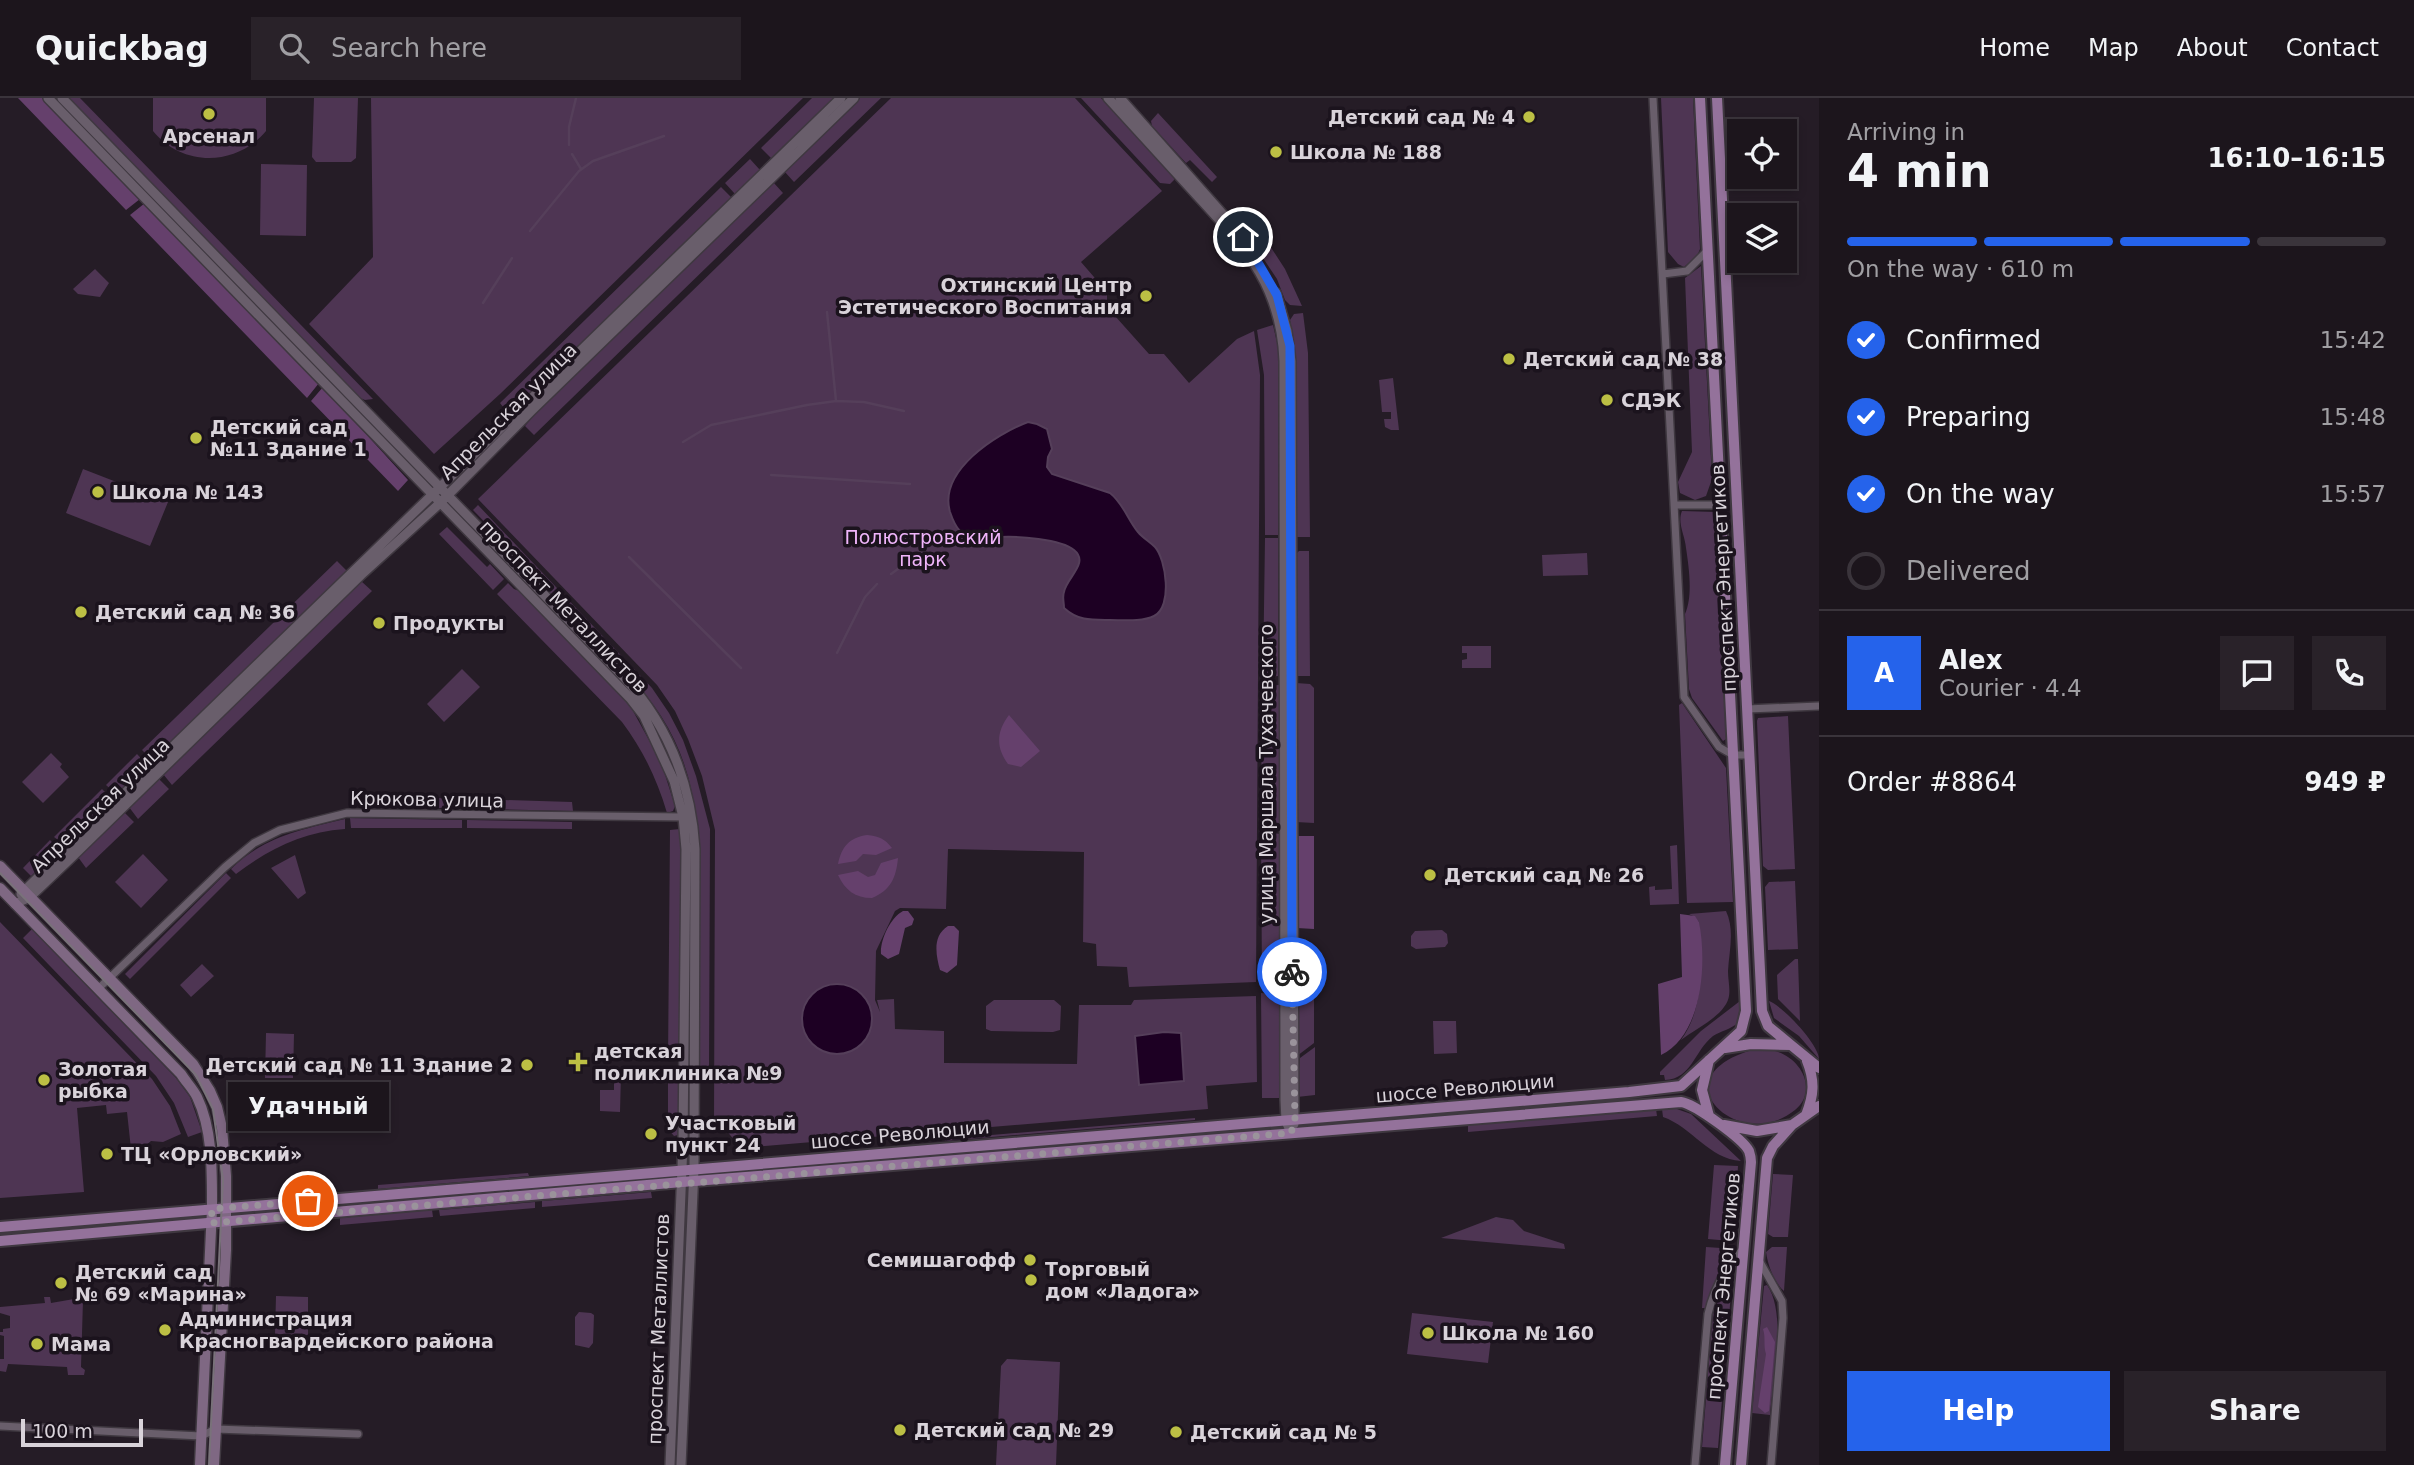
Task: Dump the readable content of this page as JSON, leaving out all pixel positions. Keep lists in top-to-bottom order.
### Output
{
  "streets": {
    "main road": ["проспект Энергетиков", "шоссе Революции"],
    "street": [
      "Апрельская улица",
      "проспект Металлистов",
      "улица Маршала Тухачевского",
      "Крюкова улица"
    ]
  },
  "crossings": [
    ["Апрельская улица", "проспект Металлистов"],
    ["проспект Энергетиков", "шоссе Революции"],
    ["проспект Металлистов", "Крюкова улица"],
    ["проспект Металлистов", "шоссе Революции"],
    ["улица Маршала Тухачевского", "шоссе Революции"]
  ],
  "parks": ["Полюстровский парк"],
  "places": {
    "other": [
      "Арсенал",
      "Детский сад № 4",
      "Школа № 188",
      "Охтинский Центр Эстетического Воспитания",
      "Детский сад № 38",
      "СДЭК",
      "Детский сад №11 Здание 1",
      "Школа № 143",
      "Детский сад № 36",
      "Продукты",
      "Детский сад № 26",
      "Детский сад № 11 Здание 2",
      "Золотая рыбка",
      "Участковый пункт 24",
      "ТЦ «Орловский»",
      "Удачный",
      "Семишагофф",
      "Торговый дом «Ладога»",
      "Детский сад № 69 «Марина»",
      "Администрация Красногвардейского района",
      "Школа № 160",
      "Мама",
      "Детский сад № 29",
      "Детский сад № 5"
    ],
    "health": ["детская поликлиника №9"]
  },
  "scale_bar": "100 m",
  "page": {
    "header": "Quickbag",
    "search": "Search here",
    "nav": [
      "Home",
      "Map",
      "About",
      "Contact"
    ],
    "heading": ["4 min", "Arriving in", "16:10–16:15"],
    "panel": [
      "Alex",
      "Courier · 4.4",
      "Order #8864",
      "949 ₽"
    ],
    "bar": "On the way · 610 m",
    "list": [
      ["Confirmed", "15:42"],
      ["Preparing", "15:48"],
      ["On the way", "15:57"],
      "Delivered"
    ],
    "round": "A",
    "bubble": "Удачный",
    "buttons": ["Help", "Share"],
    "scale": "100 m"
  }
}
